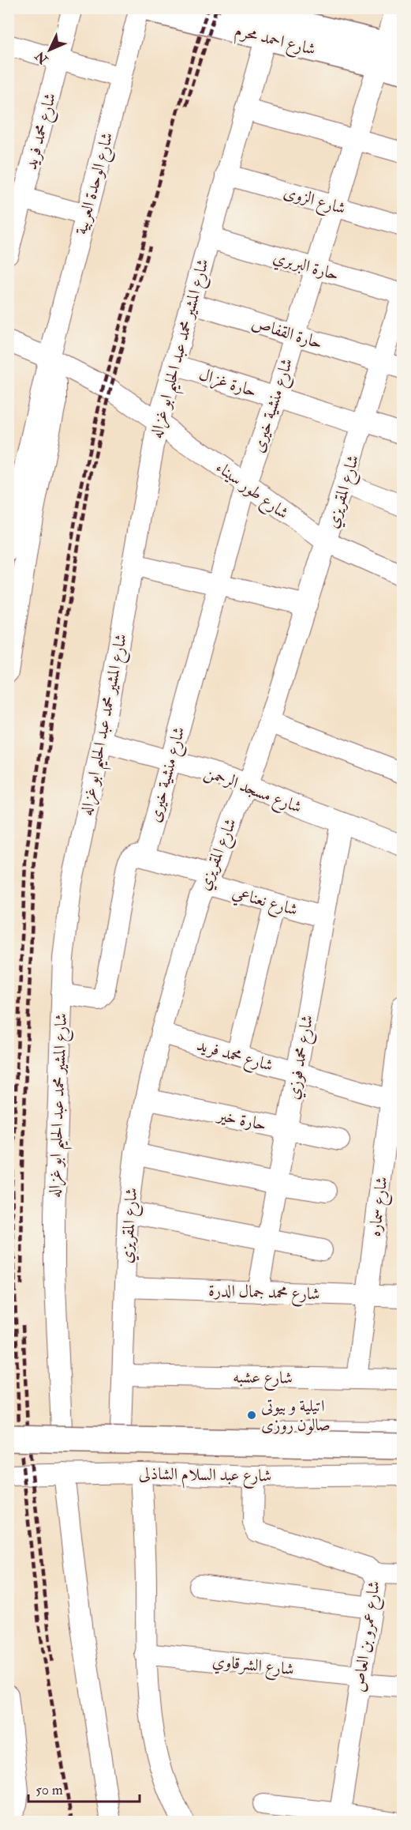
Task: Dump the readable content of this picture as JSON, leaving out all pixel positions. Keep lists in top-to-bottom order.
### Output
{
  "streets": {
    "main road": ["شارع احمد محرم"],
    "street": [
      "شارع محمد فريد",
      "شارع الوحدة العربية",
      "شارع الزوى",
      "حارة البربري",
      "حارة القفاص",
      "شارع المشير محمد عبد الحليم ابو غزاله",
      "حارة غزال",
      "شارع منشية خيرى",
      "شارع طور سيناء",
      "شارع المقريزي",
      "شارع مسجد الرحمن",
      "شارع نعناعي",
      "شارع محمد فوزي",
      "حارة خير",
      "شارع سماره",
      "شارع محمد جمال الدرة",
      "شارع عشبه",
      "شارع عبد السلام الشاذلى",
      "شارع عمرو بن العاص",
      "شارع الشرقاوي"
    ]
  },
  "crossings": [
    ["شارع احمد محرم", "شارع المشير محمد عبد الحليم ابو غزاله"],
    ["شارع احمد محرم", "شارع منشية خيرى"],
    ["شارع محمد فريد", "شارع المقريزي"],
    ["شارع محمد فريد", "شارع محمد فوزي"],
    ["شارع محمد فريد", "شارع سماره"],
    ["شارع الوحدة العربية", "شارع طور سيناء"],
    ["شارع الزوى", "شارع المشير محمد عبد الحليم ابو غزاله"],
    ["شارع الزوى", "شارع منشية خيرى"],
    ["حارة البربري", "شارع المشير محمد عبد الحليم ابو غزاله"],
    ["حارة البربري", "شارع منشية خيرى"],
    ["حارة البربري", "شارع المقريزي"],
    ["حارة القفاص", "شارع المشير محمد عبد الحليم ابو غزاله"],
    ["حارة القفاص", "شارع منشية خيرى"],
    ["حارة القفاص", "شارع المقريزي"],
    ["شارع المشير محمد عبد الحليم ابو غزاله", "حارة غزال"],
    ["شارع المشير محمد عبد الحليم ابو غزاله", "شارع طور سيناء"],
    ["شارع المشير محمد عبد الحليم ابو غزاله", "شارع مسجد الرحمن"],
    ["حارة غزال", "شارع منشية خيرى"],
    ["حارة غزال", "شارع المقريزي"],
    ["شارع منشية خيرى", "شارع طور سيناء"],
    ["شارع منشية خيرى", "شارع مسجد الرحمن"],
    ["شارع منشية خيرى", "شارع نعناعي"],
    ["شارع طور سيناء", "شارع المقريزي"],
    ["شارع المقريزي", "شارع مسجد الرحمن"],
    ["شارع المقريزي", "شارع نعناعي"],
    ["شارع المقريزي", "حارة خير"],
    ["شارع المقريزي", "شارع محمد جمال الدرة"],
    ["شارع المقريزي", "شارع عشبه"],
    ["شارع مسجد الرحمن", "شارع محمد فوزي"],
    ["شارع نعناعي", "شارع محمد فوزي"],
    ["شارع محمد فوزي", "حارة خير"],
    ["شارع محمد فوزي", "شارع محمد جمال الدرة"],
    ["شارع سماره", "شارع محمد جمال الدرة"],
    ["شارع سماره", "شارع عشبه"],
    ["شارع عبد السلام الشاذلى", "شارع عمرو بن العاص"],
    ["شارع عمرو بن العاص", "شارع الشرقاوي"]
  ],
  "places": ["اتيلية و بيوتى صالون روزى"],
  "scale_bar": "50 m",
  "north": "bottom left"
}
